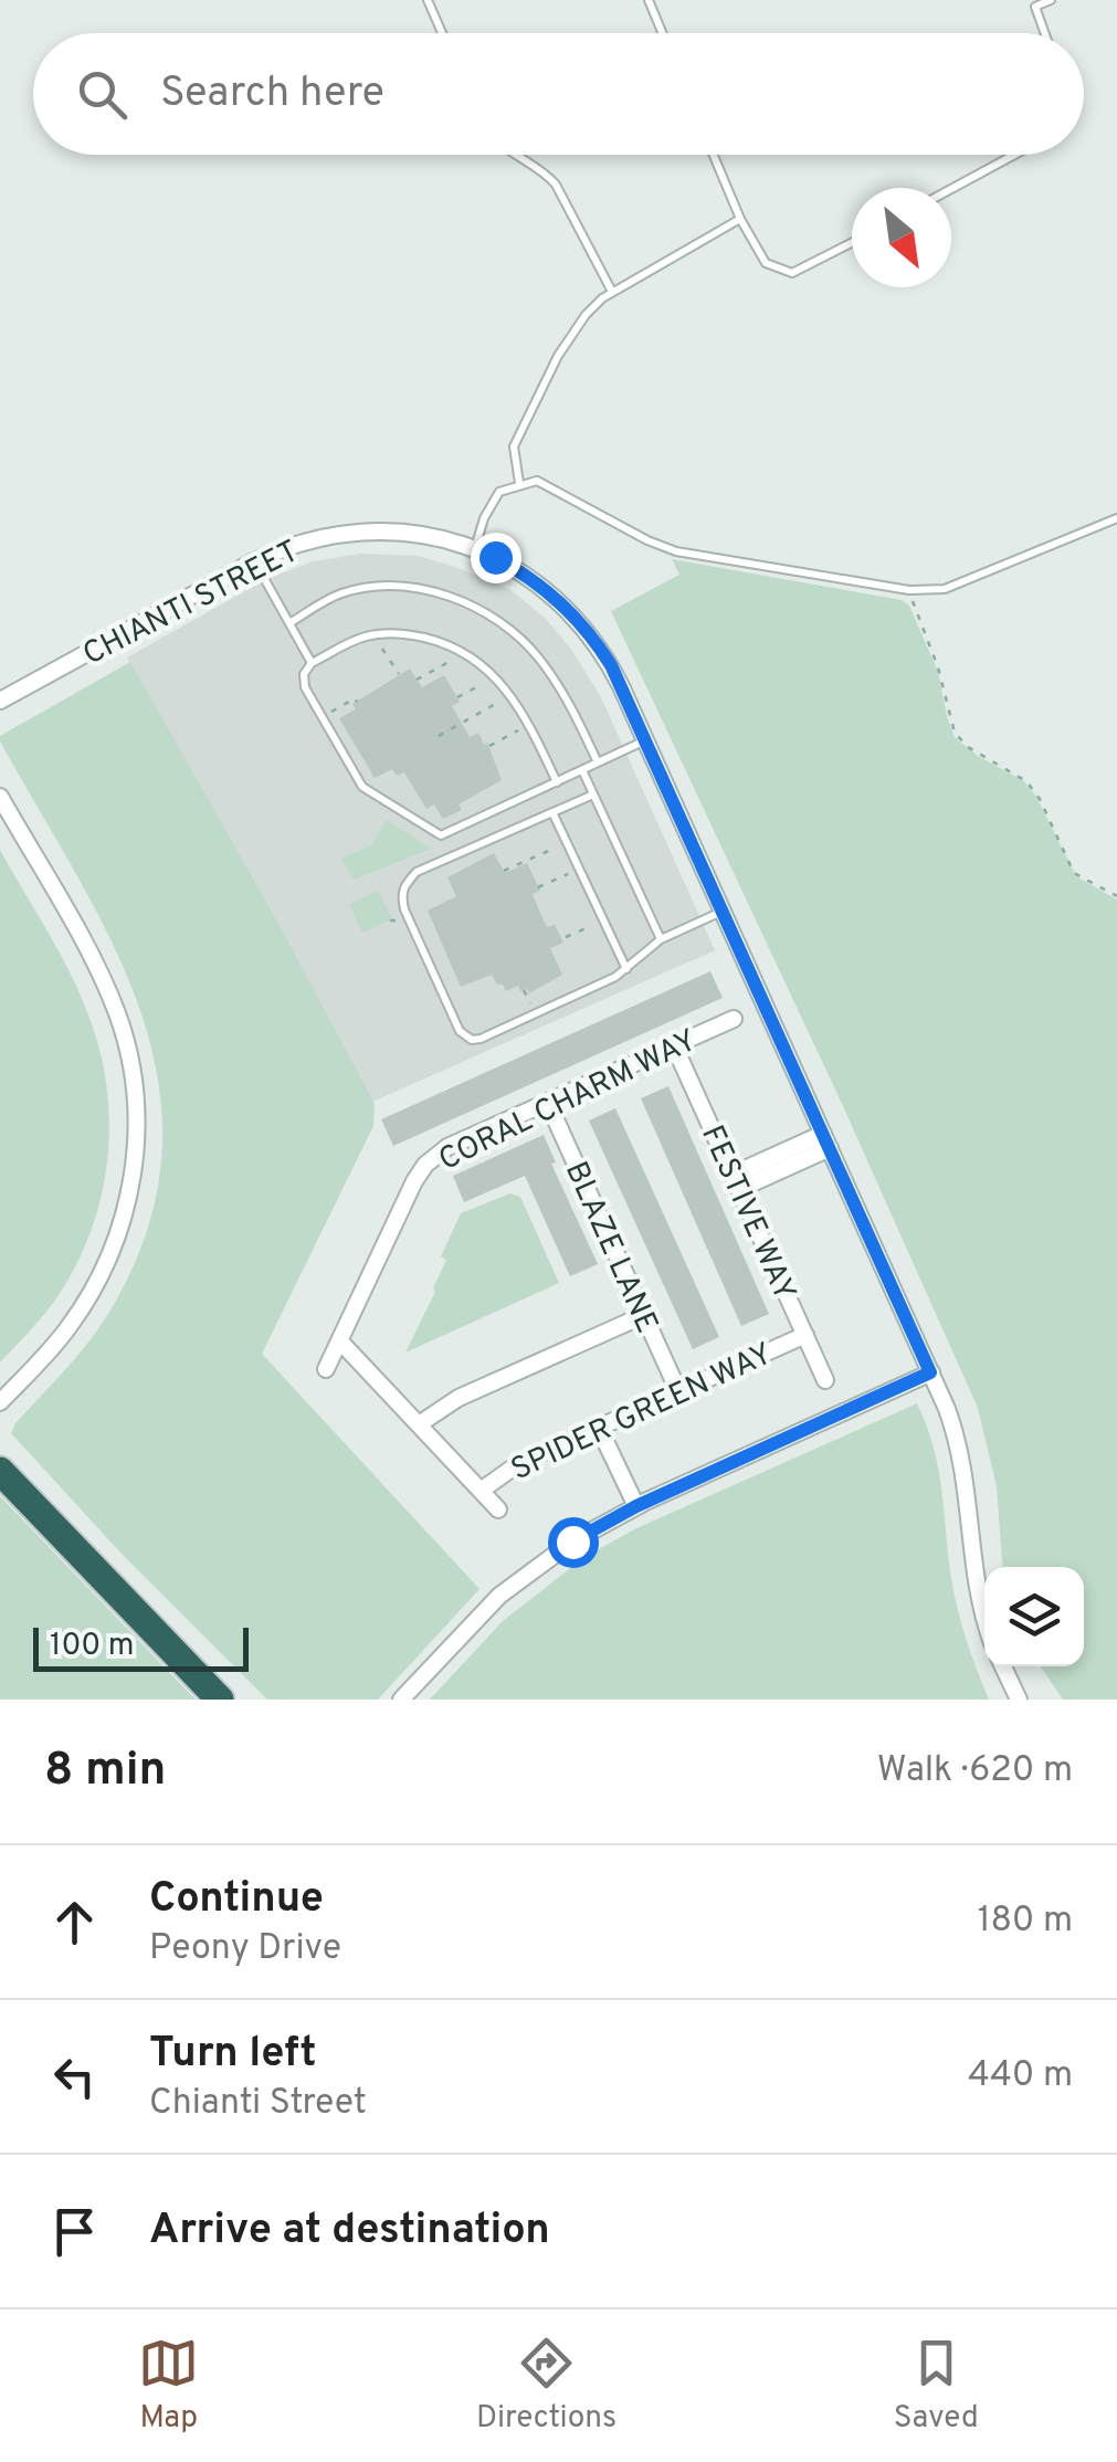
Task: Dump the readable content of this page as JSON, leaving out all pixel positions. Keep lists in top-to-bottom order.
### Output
{
  "streets": {
    "street": [
      "CHIANTI STREET",
      "CORAL CHARM WAY",
      "FESTIVE WAY",
      "BLAZE LANE",
      "SPIDER GREEN WAY"
    ]
  },
  "crossings": [
    ["CORAL CHARM WAY", "FESTIVE WAY"],
    ["CORAL CHARM WAY", "BLAZE LANE"],
    ["FESTIVE WAY", "SPIDER GREEN WAY"],
    ["BLAZE LANE", "SPIDER GREEN WAY"]
  ],
  "scale_bar": "100 m",
  "north": "bottom right",
  "page": {
    "search": "Search here",
    "scale": "100 m",
    "heading": ["8 min", "Walk · 620 m"],
    "list": [
      ["Continue", "Peony Drive", "180 m"],
      ["Turn left", "Chianti Street", "440 m"],
      "Arrive at destination"
    ],
    "nav": ["Map", "Directions", "Saved"]
  }
}
